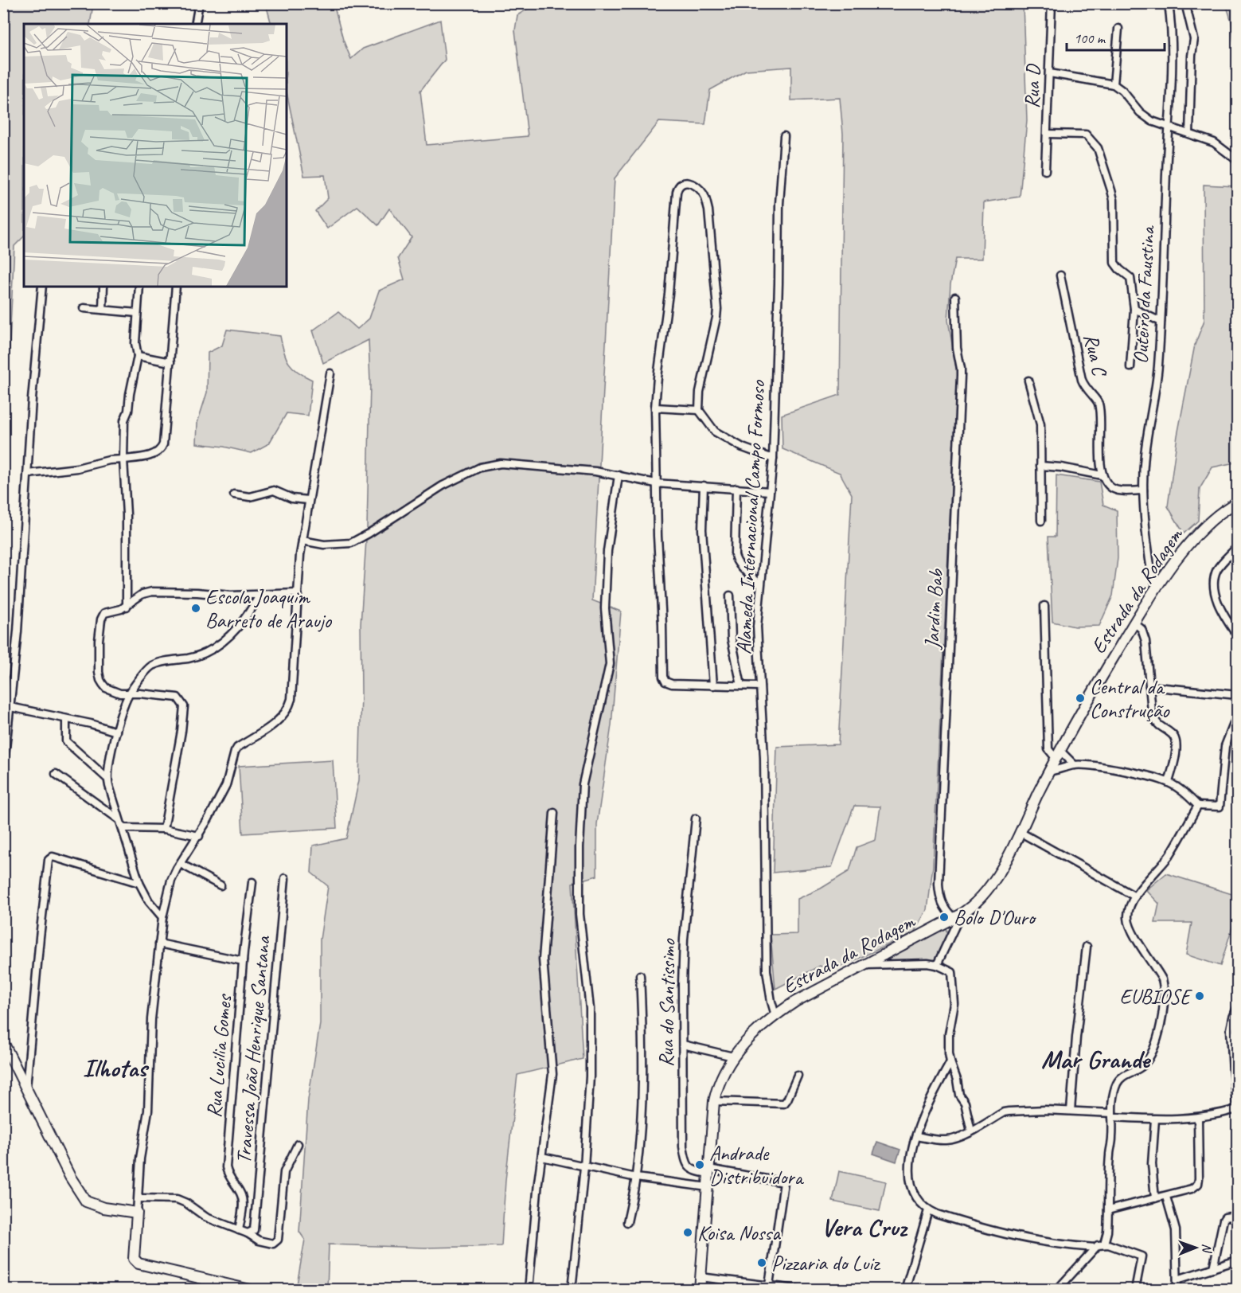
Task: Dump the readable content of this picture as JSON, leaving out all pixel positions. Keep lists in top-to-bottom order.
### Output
{
  "streets": {
    "main road": ["Estrada da Rodagem"],
    "street": [
      "Rua D",
      "Outeiro da Faustina",
      "Rua C",
      "Alameda Internacional Campo Formoso",
      "Jardim Bab",
      "Rua do Santissimo",
      "Travessa João Henrique Santana",
      "Rua Lucilia Gomes"
    ]
  },
  "crossings": [
    ["Outeiro da Faustina", "Estrada da Rodagem"],
    ["Alameda Internacional Campo Formoso", "Estrada da Rodagem"],
    ["Estrada da Rodagem", "Jardim Bab"],
    ["Estrada da Rodagem", "Rua do Santissimo"]
  ],
  "districts": ["Mar Grande", "Ilhotas", "Vera Cruz"],
  "places": [
    "Escola Joaquim Barreto de Araujo",
    "Central da Construção",
    "Bolo D'Ouro",
    "EUBIOSE",
    "Andrade Distribuidora",
    "Koisa Nossa",
    "Pizzaria do Luiz"
  ],
  "scale_bar": "100 m",
  "north": "right"
}
